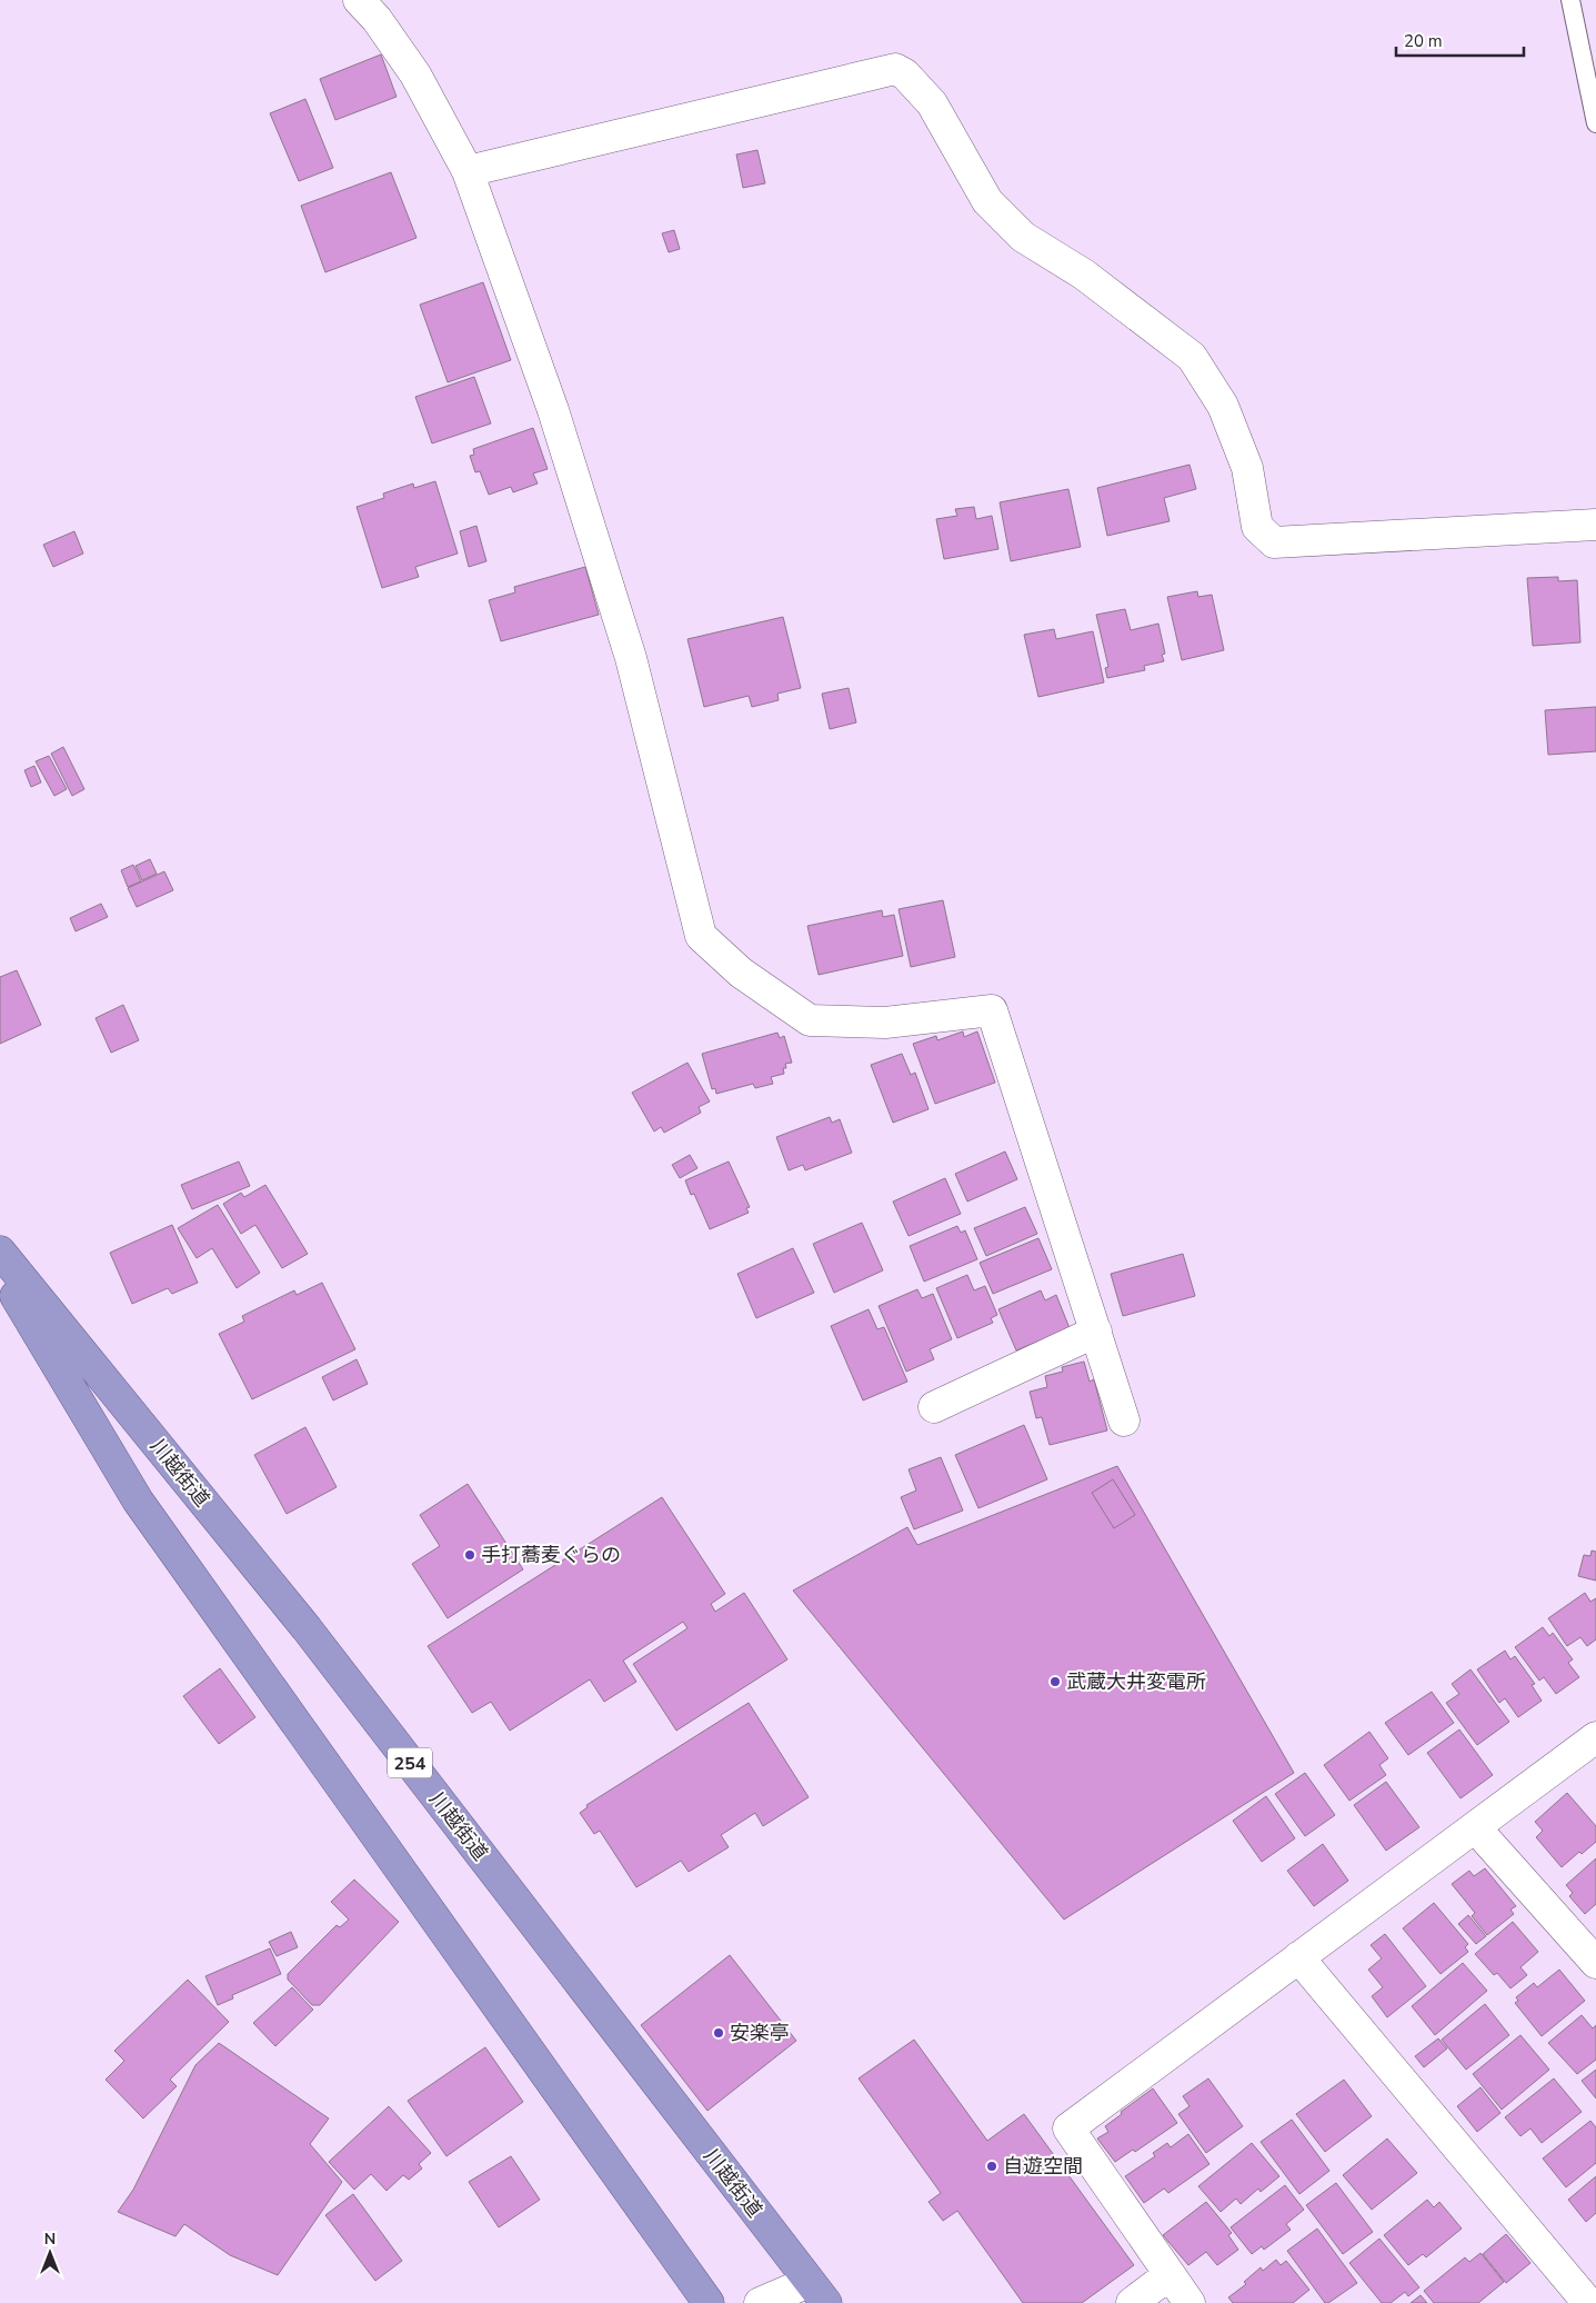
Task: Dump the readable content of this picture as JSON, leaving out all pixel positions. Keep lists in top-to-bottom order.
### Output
{
  "streets": {
    "highway": ["川越街道", "254"]
  },
  "places": [
    "手打蕎麦ぐらの",
    "武蔵大井変電所",
    "安楽亭",
    "自遊空間"
  ],
  "scale_bar": "20 m",
  "north": "top"
}
